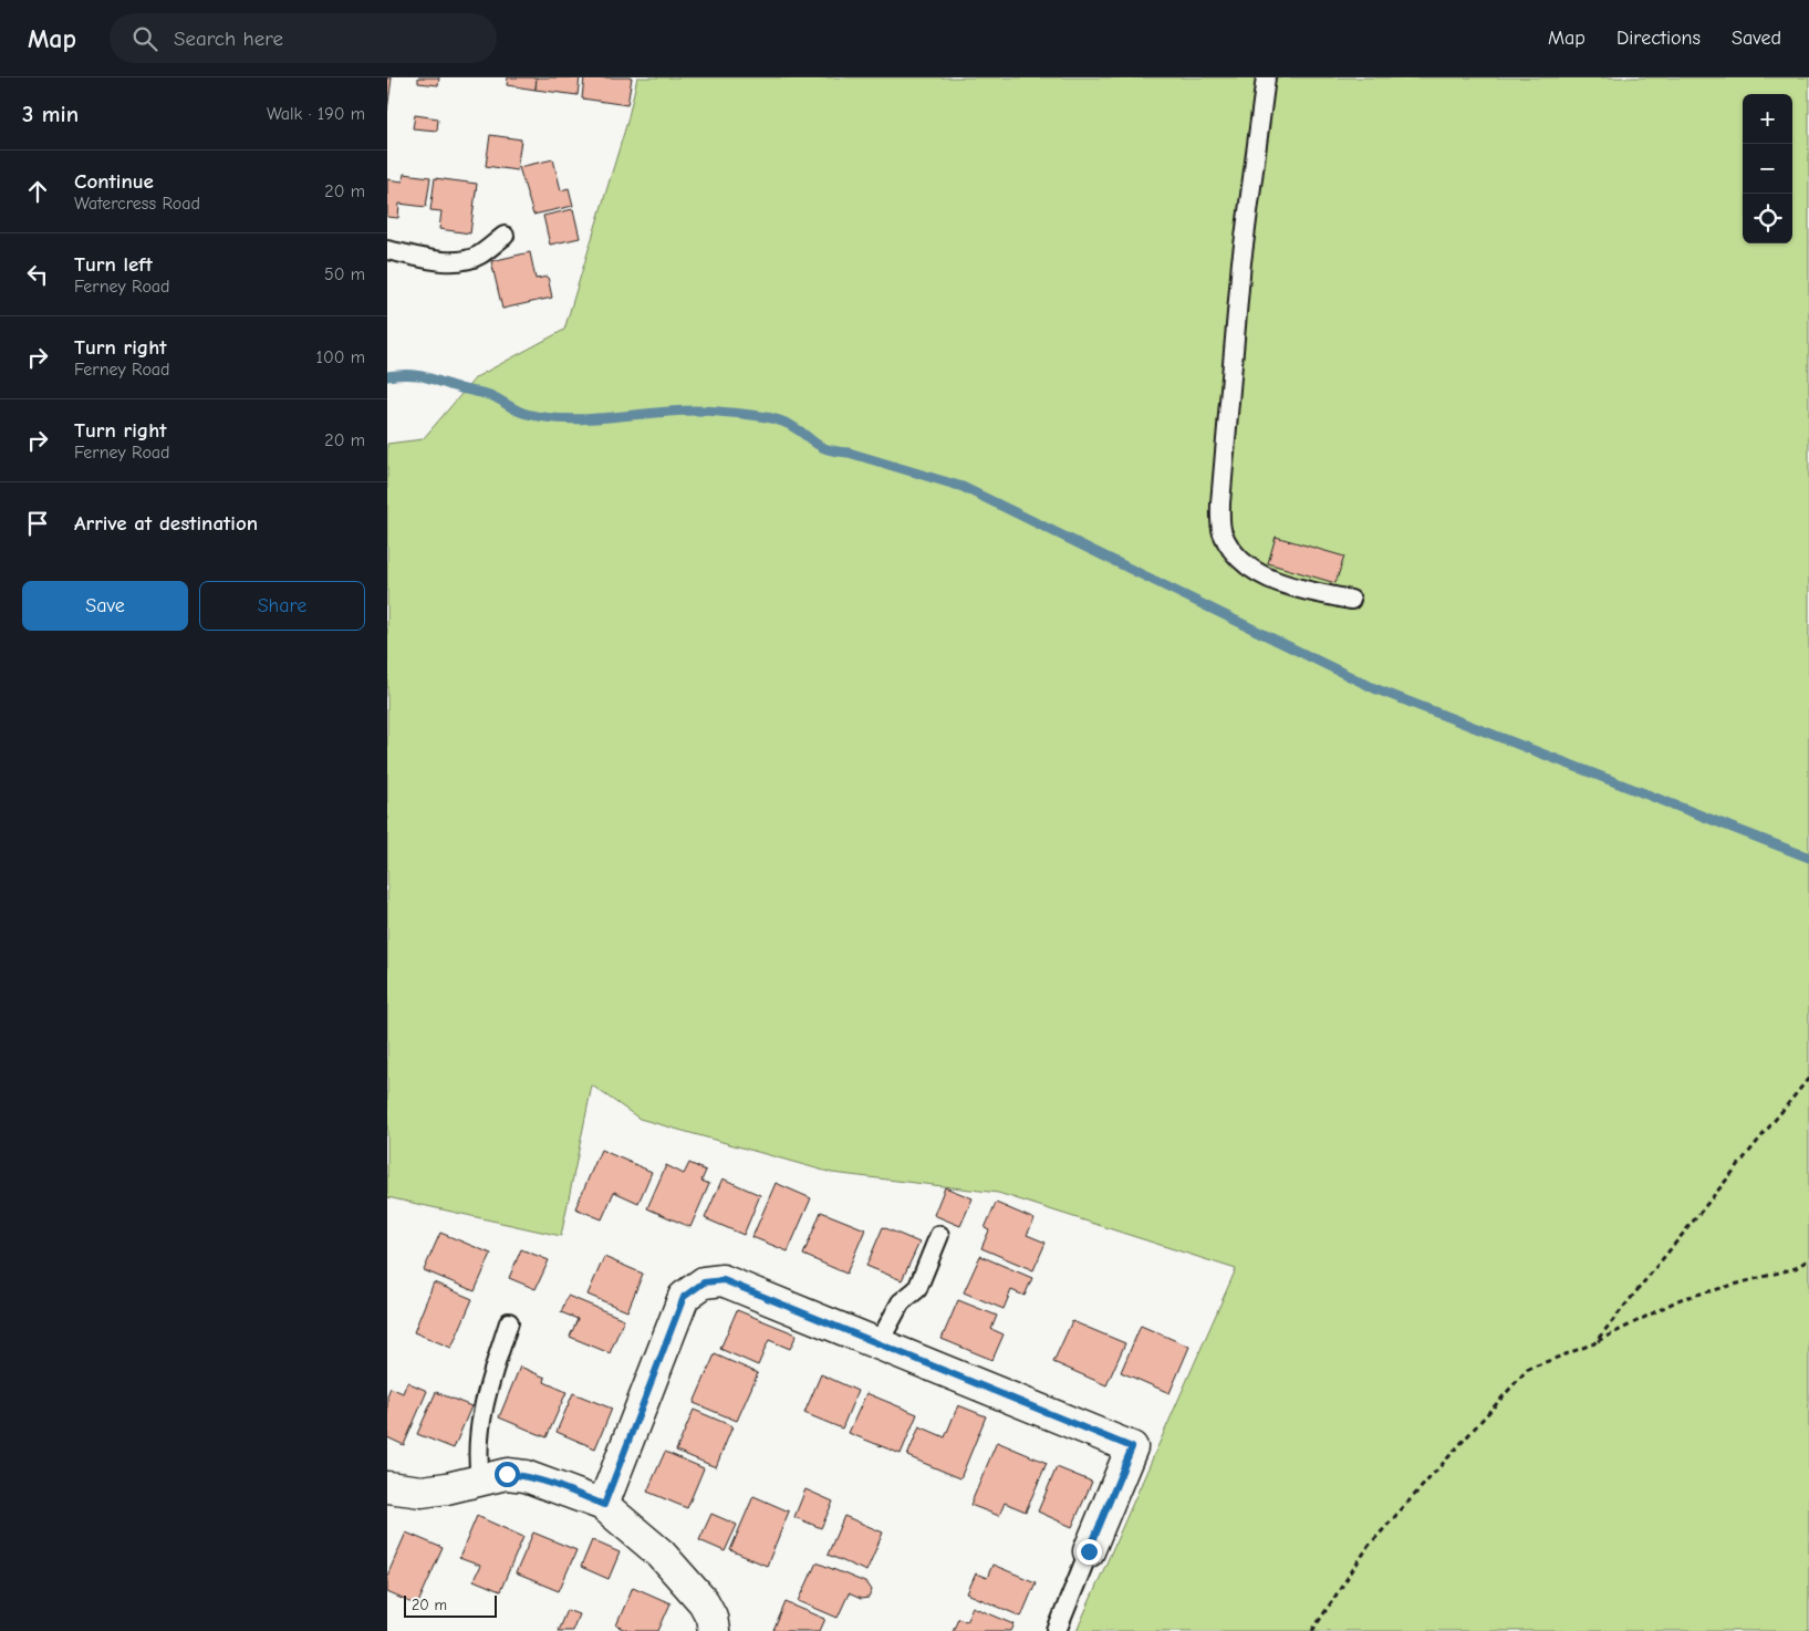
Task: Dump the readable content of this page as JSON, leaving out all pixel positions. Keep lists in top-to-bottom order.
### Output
{
  "scale_bar": "20 m",
  "page": {
    "header": "Map",
    "search": "Search here",
    "nav": ["Map", "Directions", "Saved"],
    "heading": ["3 min", "Walk · 190 m"],
    "map_buttons": ["+", "−"],
    "list": [
      ["Continue", "Watercress Road", "20 m"],
      ["Turn left", "Ferney Road", "50 m"],
      ["Turn right", "Ferney Road", "100 m"],
      ["Turn right", "Ferney Road", "20 m"],
      "Arrive at destination"
    ],
    "buttons": ["Save", "Share"],
    "scale": "20 m"
  }
}
